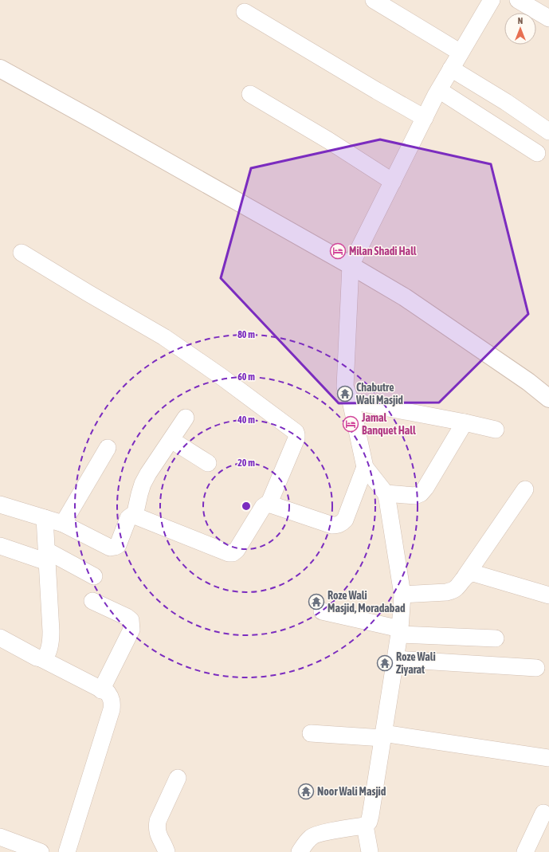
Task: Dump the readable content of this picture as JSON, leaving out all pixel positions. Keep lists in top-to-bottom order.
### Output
{
  "places": {
    "hotel": ["Milan Shadi Hall", "Jamal Banquet Hall"],
    "temple": [
      "Chabutre Wali Masjid",
      "Roze Wali Masjid, Moradabad",
      "Roze Wali Ziyarat",
      "Noor Wali Masjid"
    ]
  },
  "north": "top",
  "rings": [
    "80 m",
    "60 m",
    "40 m",
    "20 m"
  ]
}
